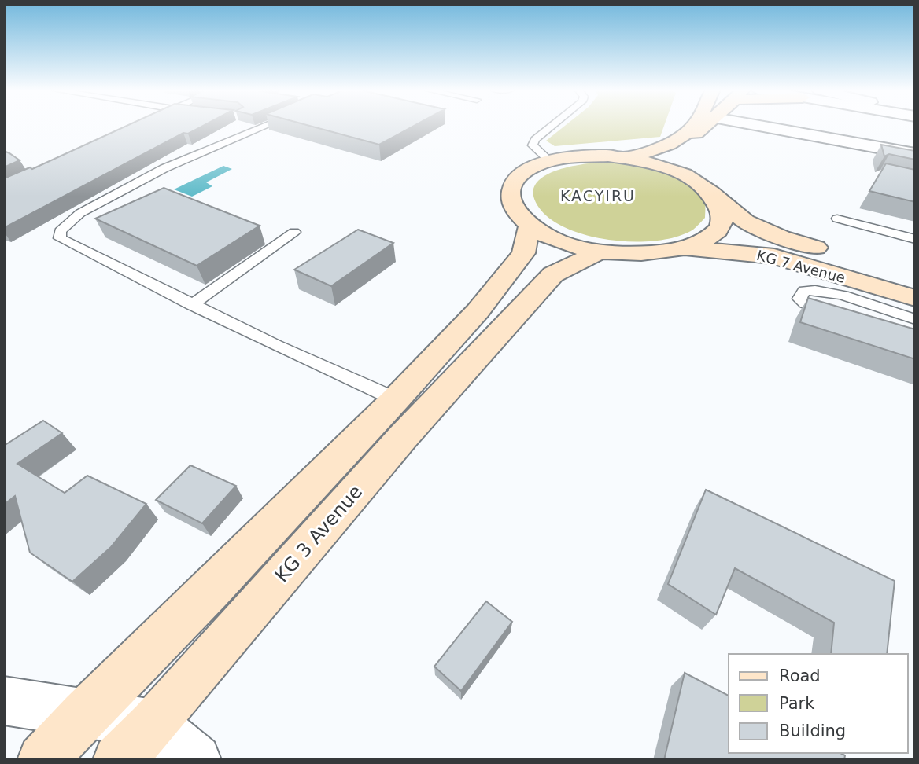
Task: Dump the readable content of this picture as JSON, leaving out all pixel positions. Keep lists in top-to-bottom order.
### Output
{
  "streets": {
    "main road": ["KG 7 Avenue", "KG 3 Avenue"]
  },
  "districts": ["KACYIRU"],
  "legend": ["Road", "Park", "Building"]
}
